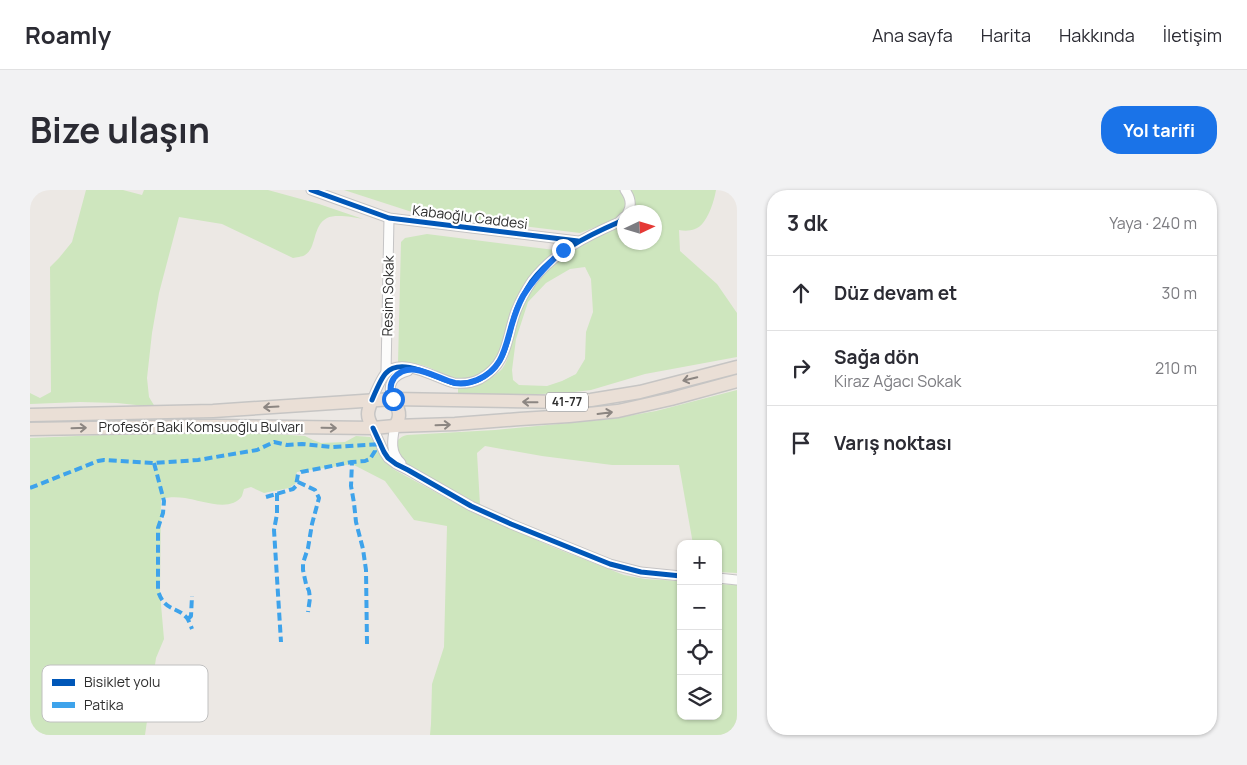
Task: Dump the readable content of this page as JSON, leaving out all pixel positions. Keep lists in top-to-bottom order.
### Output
{
  "streets": {
    "highway": ["41-77", "Profesör Baki Komsuoğlu Bulvarı"],
    "street": ["Kabaoğlu Caddesi", "Resim Sokak"]
  },
  "crossings": [
    ["Kabaoğlu Caddesi", "Resim Sokak"],
    ["41-77", "Profesör Baki Komsuoğlu Bulvarı"]
  ],
  "legend": ["Bisiklet yolu", "Patika"],
  "north": "right",
  "page": {
    "header": "Roamly",
    "nav": [
      "Ana sayfa",
      "Harita",
      "Hakkında",
      "İletişim"
    ],
    "title": "Bize ulaşın",
    "buttons": "Yol tarifi",
    "heading": ["3 dk", "Yaya · 240 m"],
    "list": [
      ["Düz devam et", "30 m"],
      ["Sağa dön", "Kiraz Ağacı Sokak", "210 m"],
      "Varış noktası"
    ],
    "map_buttons": ["+", "−"]
  }
}
